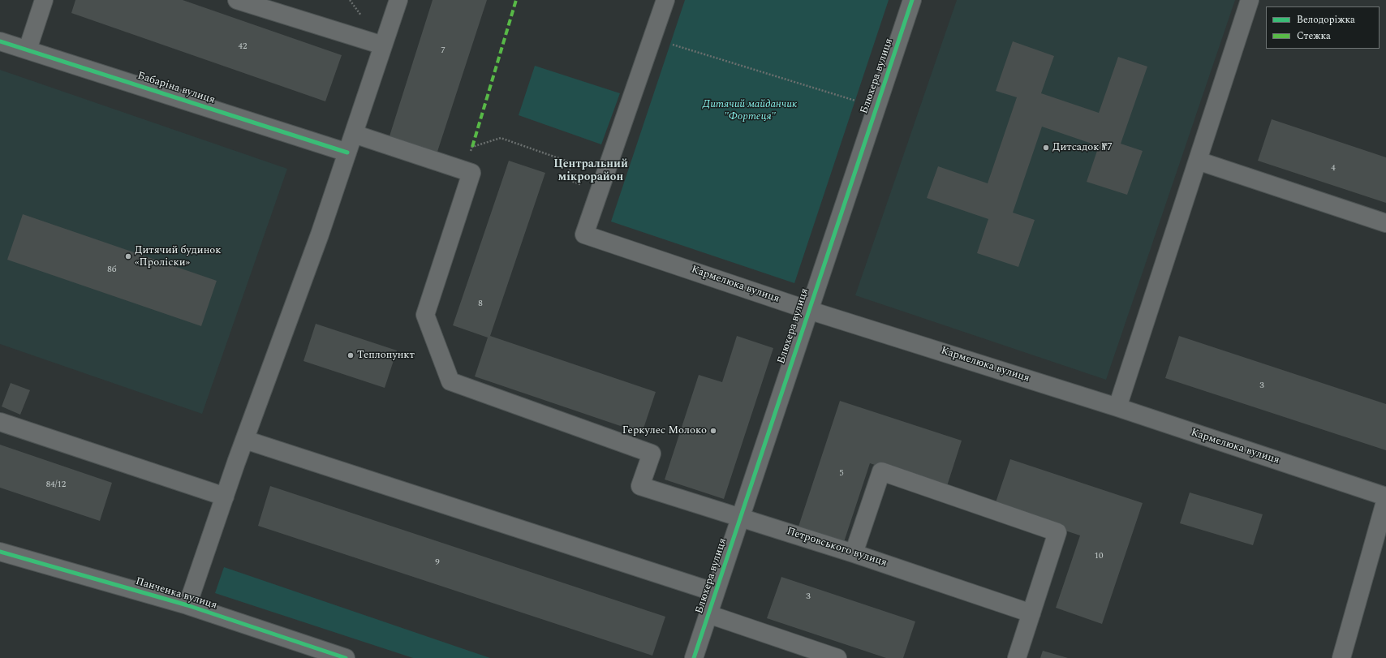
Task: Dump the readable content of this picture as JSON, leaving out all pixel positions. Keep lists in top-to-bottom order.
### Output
{
  "streets": {
    "street": [
      "Блюхера вулиця",
      "Бабаріна вулиця",
      "Кармелюка вулиця",
      "Петровського вулиця",
      "Панченка вулиця"
    ]
  },
  "crossings": [
    ["Блюхера вулиця", "Кармелюка вулиця"],
    ["Блюхера вулиця", "Петровського вулиця"]
  ],
  "districts": ["Центральний мікрорайон"],
  "parks": ["Дитячий майданчик \"Фортеця\""],
  "places": [
    "Дитсадок №7",
    "Дитячий будинок «Проліски»",
    "Теплопункт",
    "Геркулес Молоко"
  ],
  "house_numbers": [
    "42",
    "7",
    "4",
    "8б",
    "8",
    "3",
    "5",
    "84/12",
    "10",
    "9",
    "3"
  ],
  "legend": ["Велодоріжка", "Стежка"]
}
